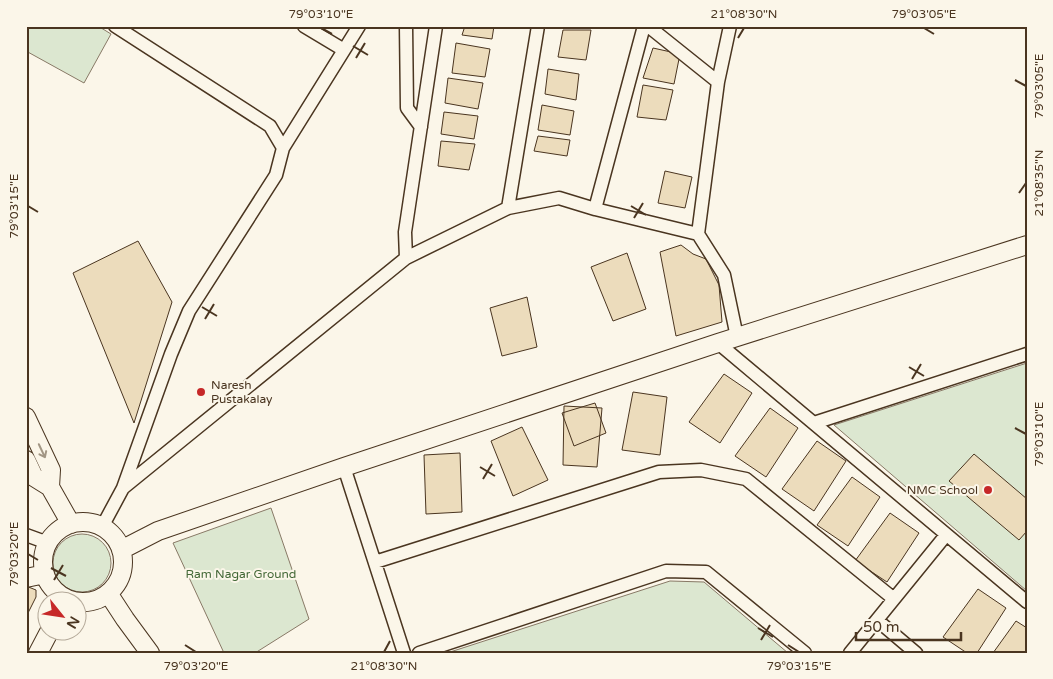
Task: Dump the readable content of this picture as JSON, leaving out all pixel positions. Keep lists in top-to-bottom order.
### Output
{
  "parks": ["Ram Nagar Ground"],
  "places": ["Naresh Pustakalay", "NMC School"],
  "scale_bar": "50 m",
  "north": "bottom right",
  "coordinates": [
    "79°03'10\"E",
    "21°08'30\"N",
    "79°03'05\"E",
    "21°08'35\"N",
    "79°03'15\"E",
    "79°03'20\"E"
  ]
}
